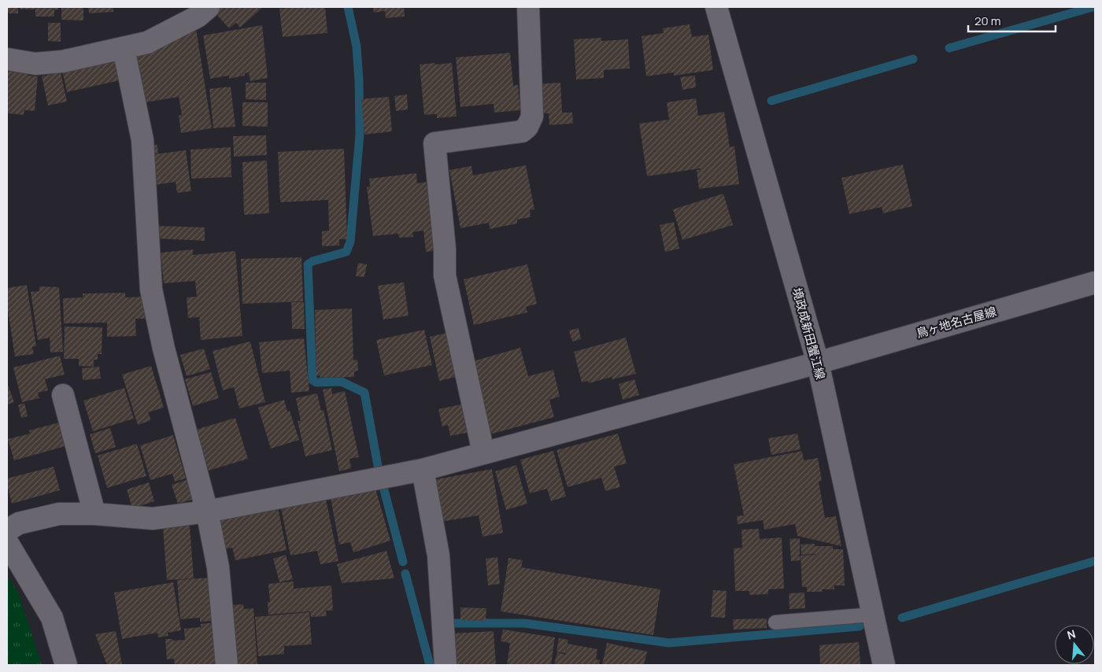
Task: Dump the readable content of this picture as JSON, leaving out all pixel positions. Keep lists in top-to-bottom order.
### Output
{
  "streets": {
    "street": ["鳥ヶ地名古屋線", "境政成新田蟹江線"]
  },
  "crossings": [
    ["鳥ヶ地名古屋線", "境政成新田蟹江線"]
  ],
  "scale_bar": "20 m",
  "north": "top"
}
